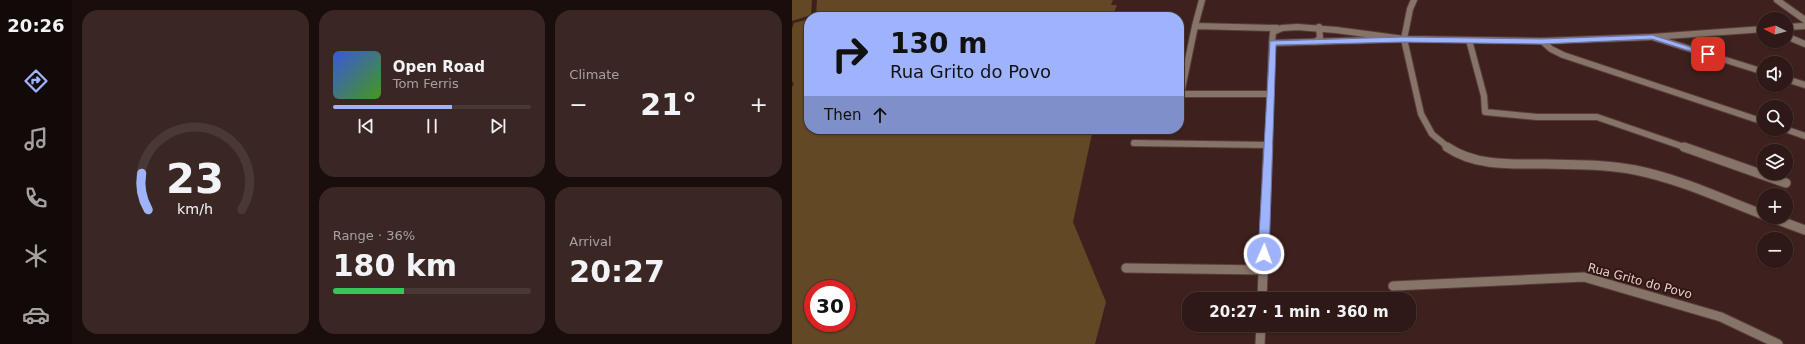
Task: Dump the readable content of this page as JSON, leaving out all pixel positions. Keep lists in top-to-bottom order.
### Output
{
  "streets": {
    "street": ["Rua Grito do Povo"]
  },
  "north": "left",
  "page": {
    "tabs": "20:26",
    "tile": [
      "Climate",
      ["Range · 36%", "180 km"],
      ["Arrival", "20:27"]
    ],
    "map_buttons": ["+", "−"],
    "turn": ["130 m", "Rua Grito do Povo"],
    "song": ["Open Road", "Tom Ferris"],
    "heat": ["−", "21°", "+"],
    "then": "Then",
    "limit": "30",
    "trip": "20:27 · 1 min · 360 m",
    "gauge": ["23", "km/h"]
  }
}
